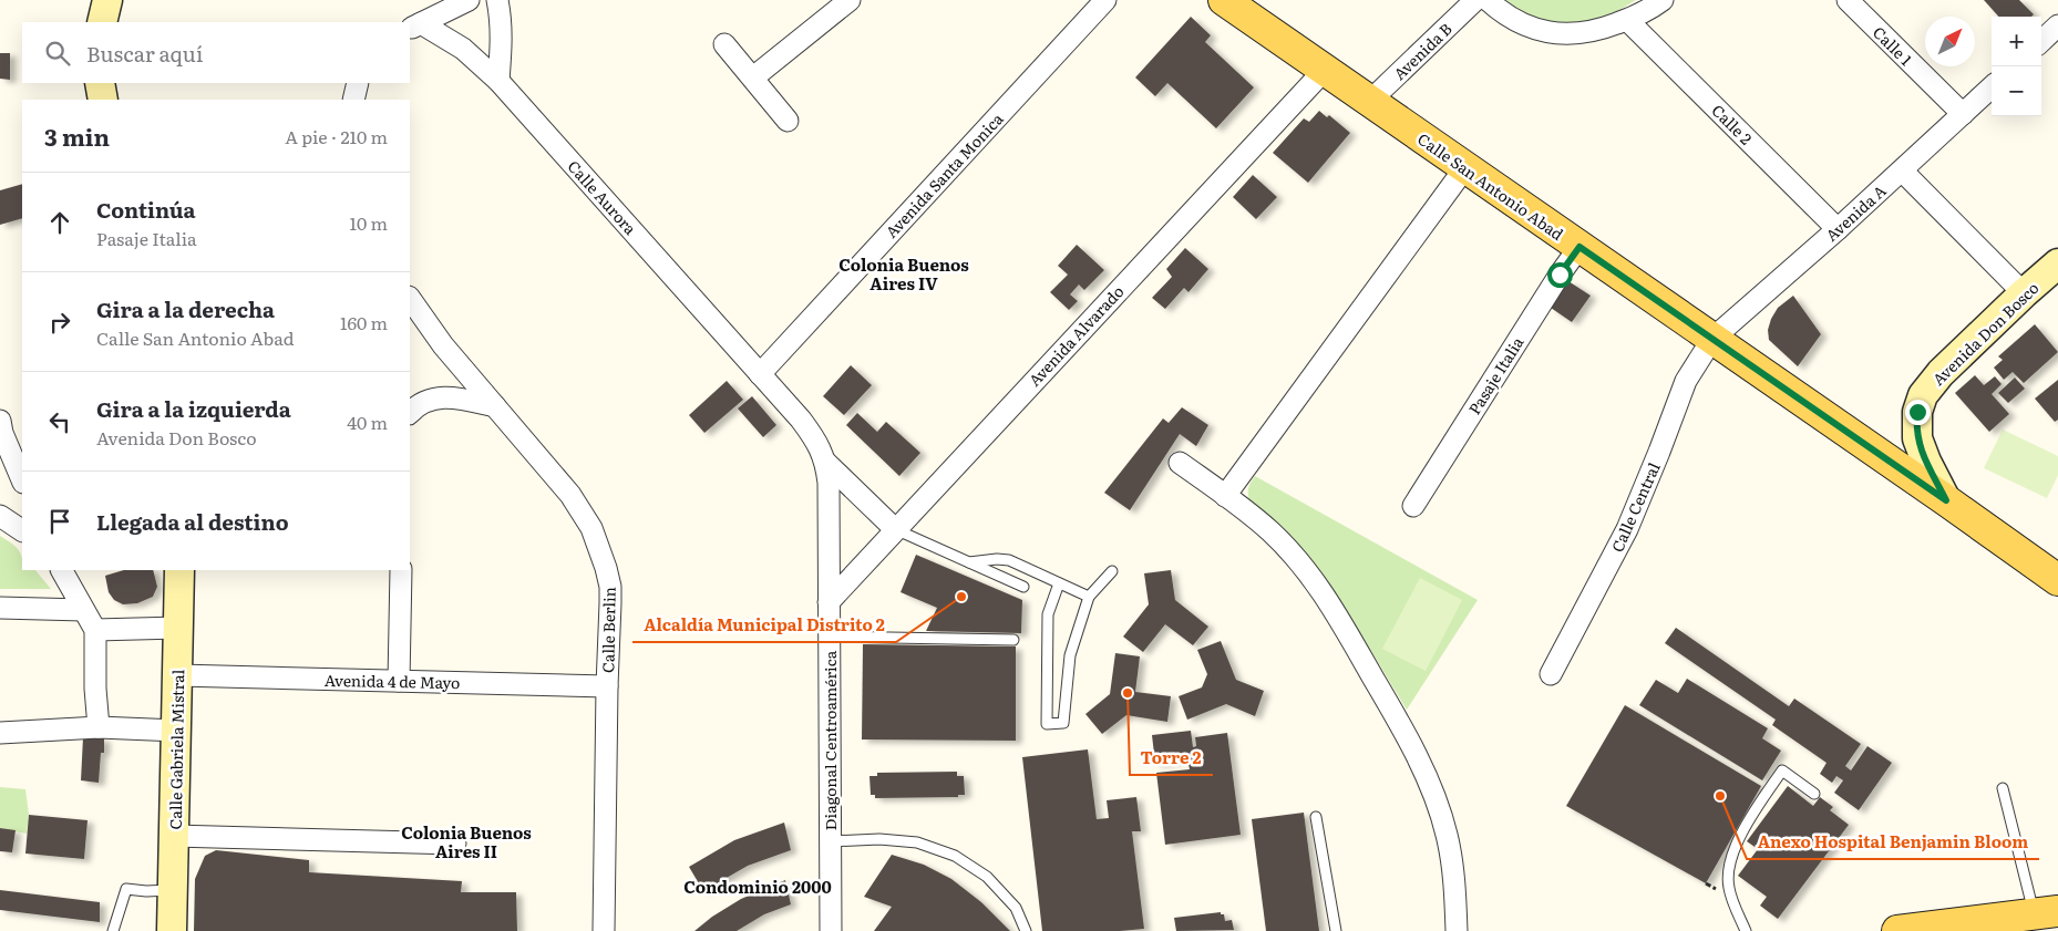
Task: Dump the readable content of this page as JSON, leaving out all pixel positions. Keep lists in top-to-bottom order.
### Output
{
  "streets": {
    "main road": ["Calle San Antonio Abad"],
    "street": [
      "Calle 1",
      "Avenida B",
      "Calle 2",
      "Avenida Santa Monica",
      "Calle Aurora",
      "Avenida A",
      "Avenida Don Bosco",
      "Avenida Alvarado",
      "Pasaje Italia",
      "Calle Central",
      "Calle Berlin",
      "Avenida 4 de Mayo",
      "Diagonal Centroamérica",
      "Calle Gabriela Mistral"
    ]
  },
  "crossings": [
    ["Calle 1", "Avenida A"],
    ["Avenida B", "Calle San Antonio Abad"],
    ["Calle 2", "Avenida A"],
    ["Avenida Santa Monica", "Calle Aurora"],
    ["Avenida Santa Monica", "Diagonal Centroamérica"],
    ["Calle San Antonio Abad", "Avenida A"],
    ["Calle San Antonio Abad", "Avenida Don Bosco"],
    ["Calle San Antonio Abad", "Avenida Alvarado"],
    ["Calle San Antonio Abad", "Pasaje Italia"],
    ["Calle San Antonio Abad", "Calle Central"],
    ["Calle Aurora", "Diagonal Centroamérica"],
    ["Avenida A", "Calle Central"],
    ["Avenida Alvarado", "Diagonal Centroamérica"],
    ["Calle Berlin", "Avenida 4 de Mayo"],
    ["Avenida 4 de Mayo", "Calle Gabriela Mistral"]
  ],
  "districts": ["Colonia Buenos Aires IV", "Colonia Buenos Aires II", "Condominio 2000"],
  "places": ["Alcaldía Municipal Distrito 2", "Torre 2", "Anexo Hospital Benjamin Bloom"],
  "north": "top right",
  "page": {
    "map_buttons": ["+", "−"],
    "search": "Buscar aquí",
    "heading": ["3 min", "A pie · 210 m"],
    "list": [
      ["Continúa", "Pasaje Italia", "10 m"],
      ["Gira a la derecha", "Calle San Antonio Abad", "160 m"],
      ["Gira a la izquierda", "Avenida Don Bosco", "40 m"],
      "Llegada al destino"
    ]
  }
}
